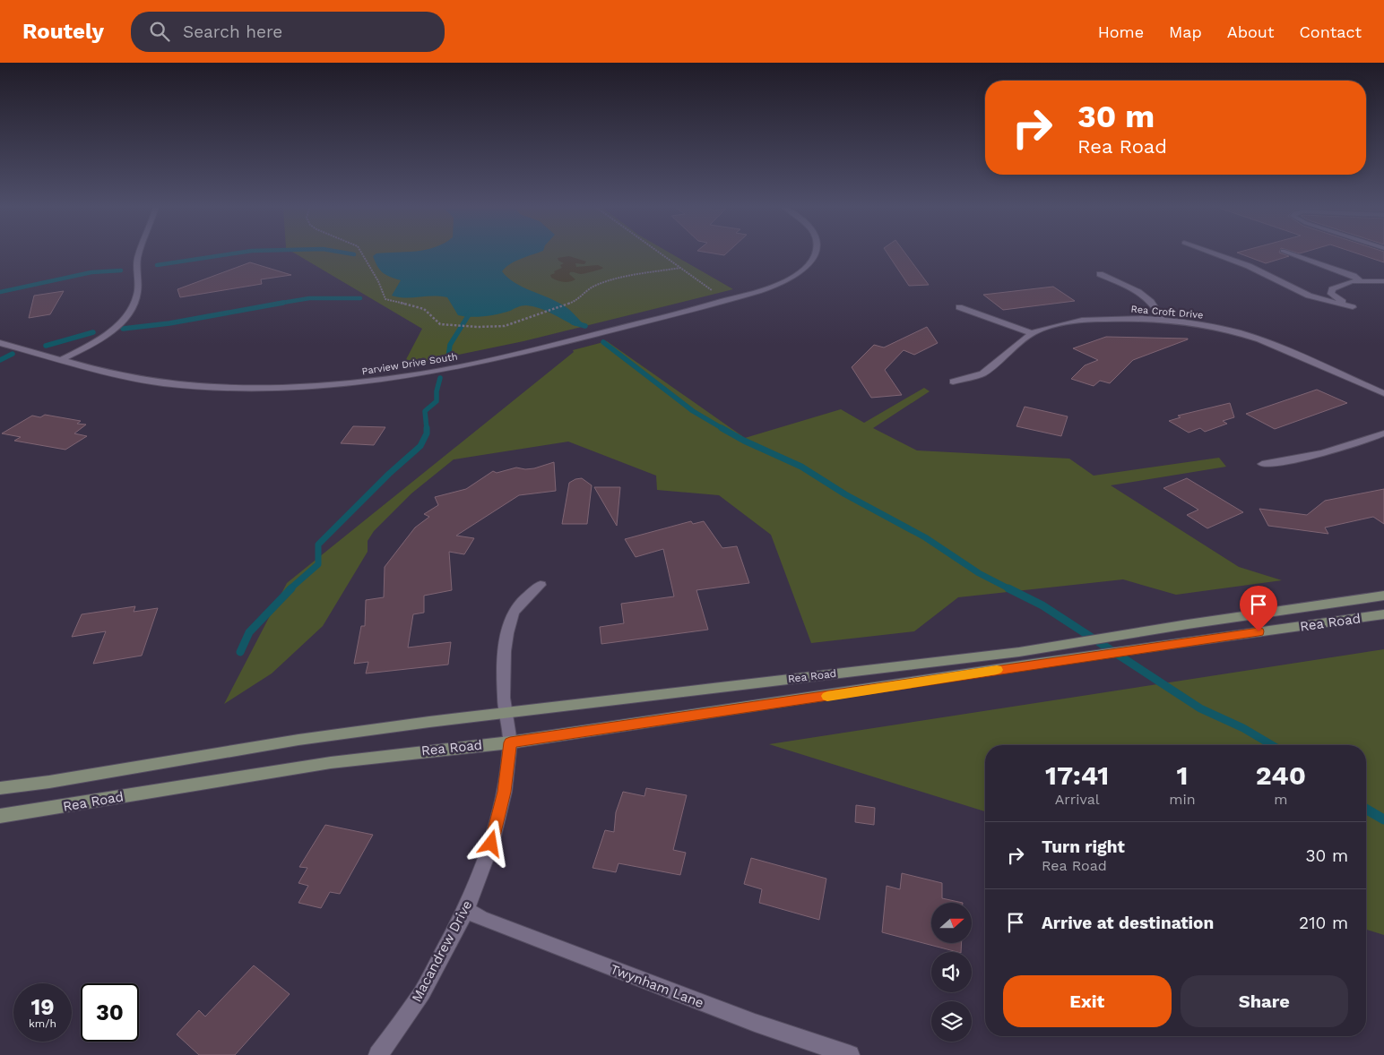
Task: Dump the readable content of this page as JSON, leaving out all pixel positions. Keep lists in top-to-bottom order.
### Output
{
  "streets": {
    "main road": ["Rea Road"],
    "street": [
      "Rea Croft Drive",
      "Parview Drive South",
      "Macandrew Drive",
      "Twynham Lane"
    ]
  },
  "crossings": [
    ["Rea Road", "Macandrew Drive"],
    ["Macandrew Drive", "Twynham Lane"]
  ],
  "north": "right",
  "page": {
    "header": "Routely",
    "search": "Search here",
    "nav": [
      "Home",
      "Map",
      "About",
      "Contact"
    ],
    "turn": ["30 m", "Rea Road"],
    "eta": [
      "17:41",
      "Arrival",
      "1",
      "min",
      "240",
      "m"
    ],
    "list": [
      {
        "name": "Turn right",
        "note": "Rea Road",
        "value": "30 m"
      },
      {
        "name": "Arrive at destination",
        "value": "210 m"
      }
    ],
    "buttons": ["Exit", "Share"],
    "speed": "19 km/h",
    "limit": "30"
  }
}
